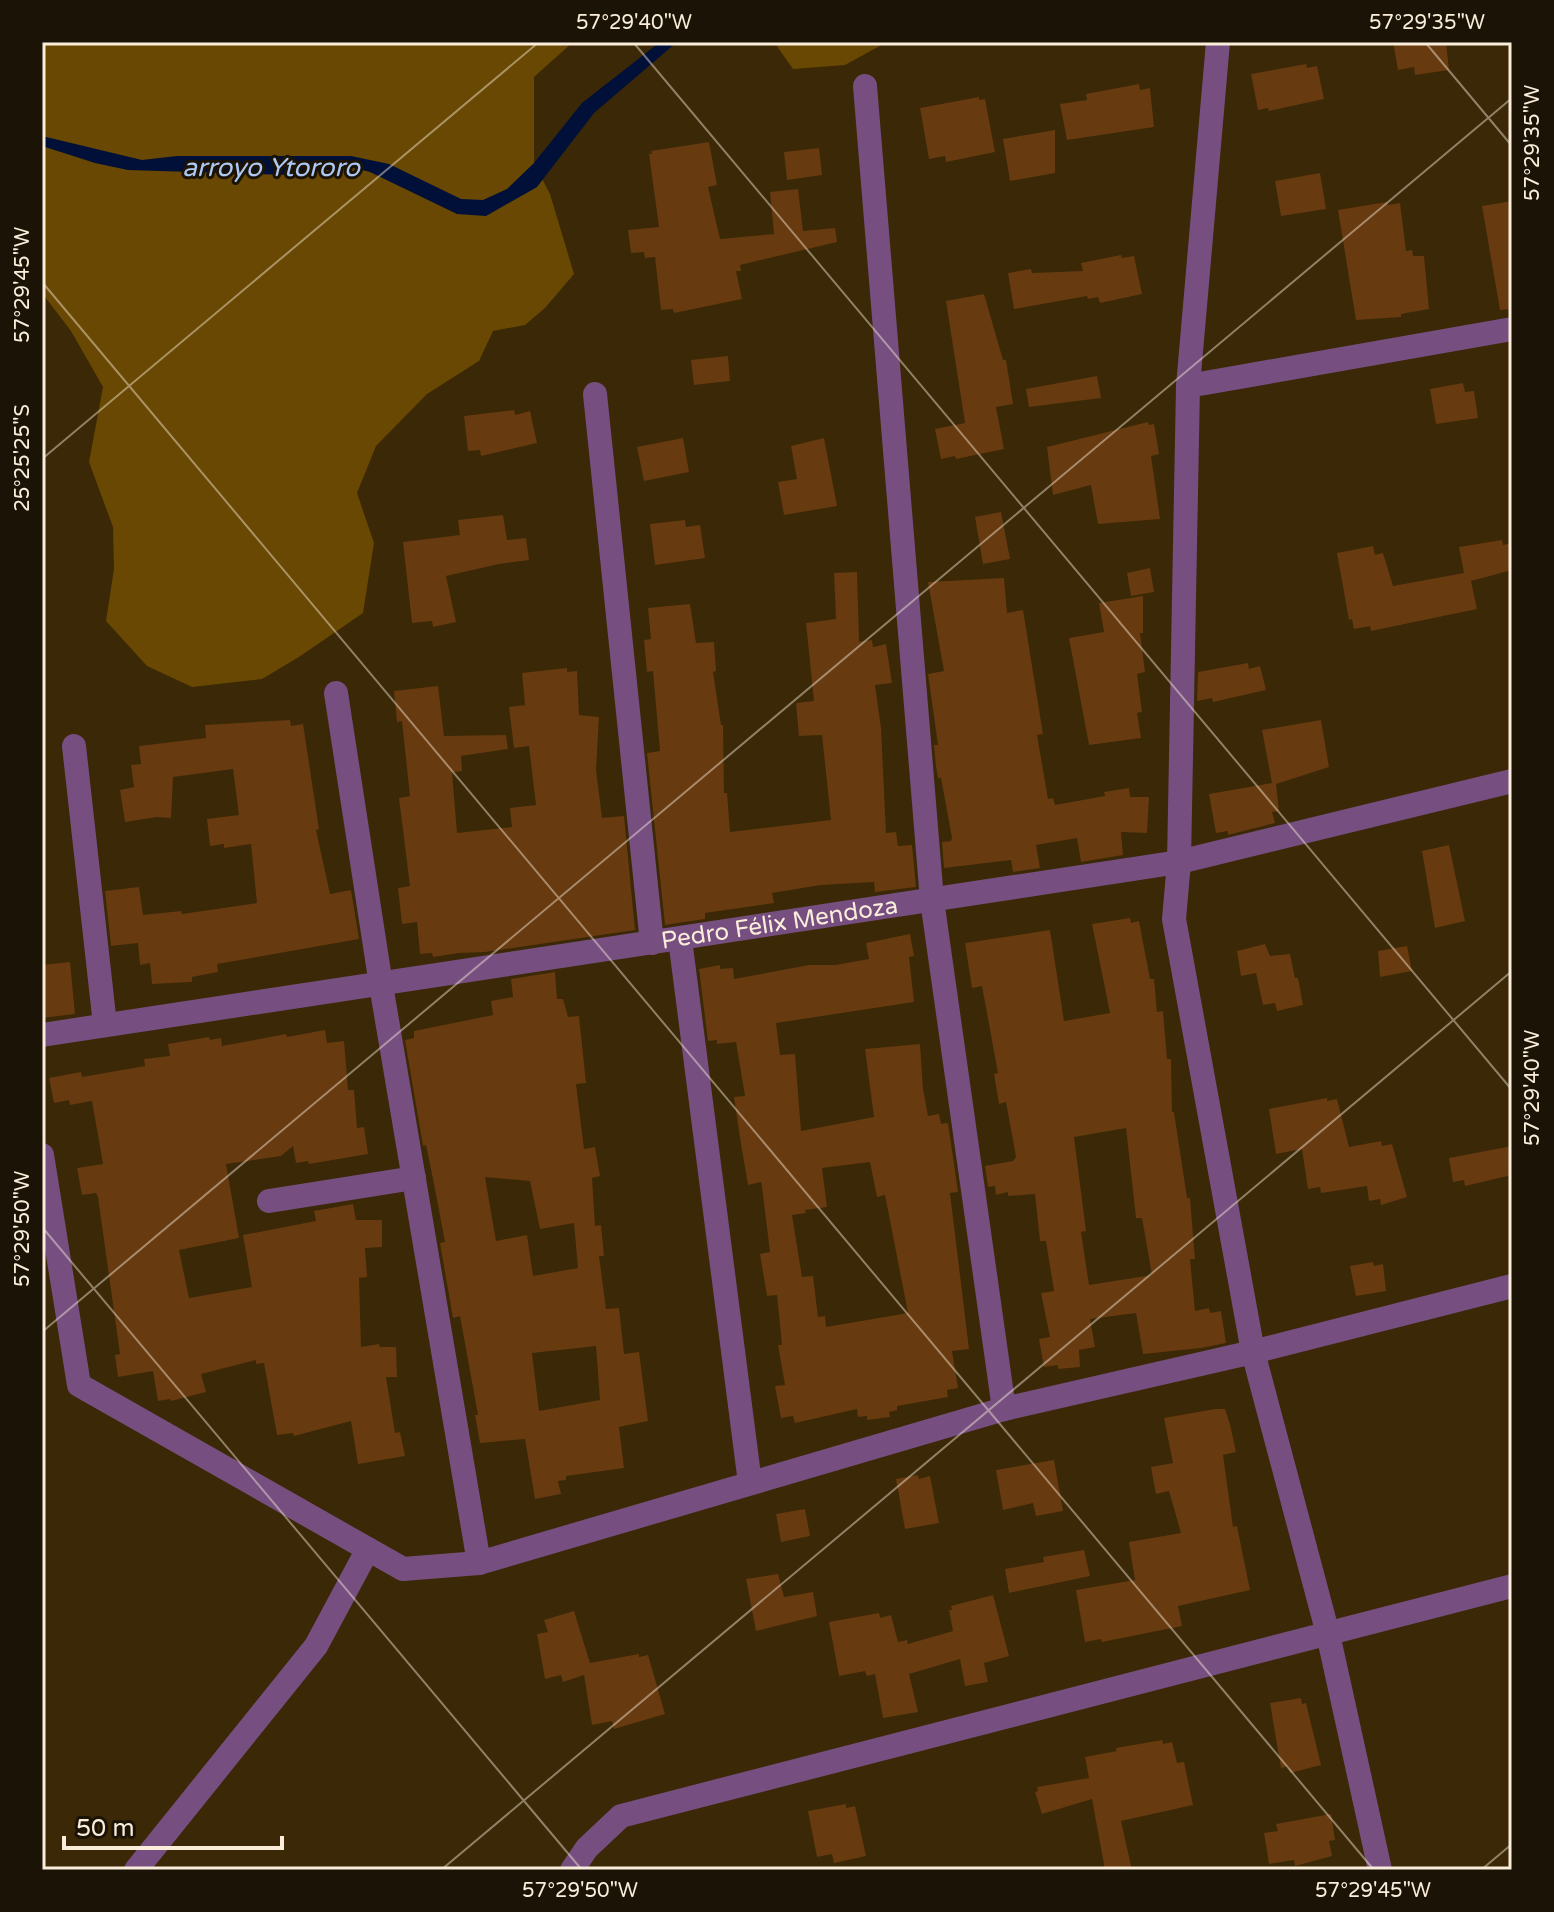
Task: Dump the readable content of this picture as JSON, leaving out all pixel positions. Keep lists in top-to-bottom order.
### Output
{
  "streets": {
    "street": ["Pedro Félix Mendoza"]
  },
  "water": ["arroyo Ytororo"],
  "scale_bar": "50 m",
  "coordinates": [
    "57°29'40\"W",
    "57°29'35\"W",
    "57°29'45\"W",
    "25°25'25\"S",
    "57°29'50\"W"
  ]
}
